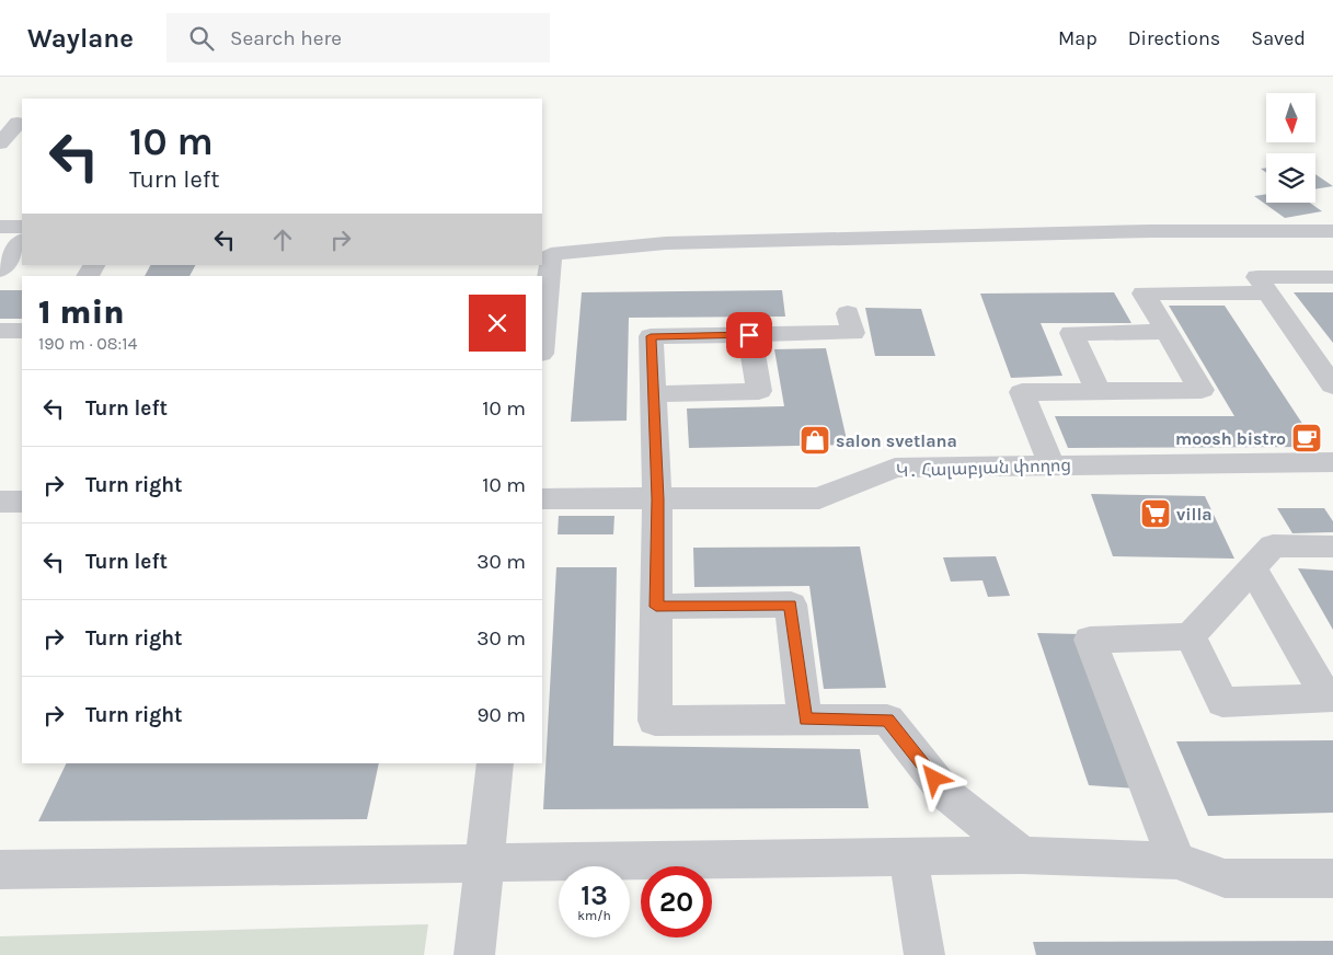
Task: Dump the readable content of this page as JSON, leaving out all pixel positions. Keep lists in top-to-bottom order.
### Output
{
  "streets": {
    "street": ["Կ․ Հալաբյան փողոց"]
  },
  "places": {
    "cafe": ["moosh bistro"],
    "shop": ["salon svetlana"],
    "supermarket": ["villa"]
  },
  "north": "bottom",
  "page": {
    "header": "Waylane",
    "search": "Search here",
    "nav": ["Map", "Directions", "Saved"],
    "turn": ["10 m", "Turn left"],
    "heading": ["1 min", "190 m · 08:14"],
    "list": [
      {
        "name": "Turn left",
        "value": "10 m"
      },
      {
        "name": "Turn right",
        "value": "10 m"
      },
      {
        "name": "Turn left",
        "value": "30 m"
      },
      {
        "name": "Turn right",
        "value": "30 m"
      },
      {
        "name": "Turn right",
        "value": "90 m"
      }
    ],
    "speed": "13 km/h",
    "limit": "20"
  }
}
